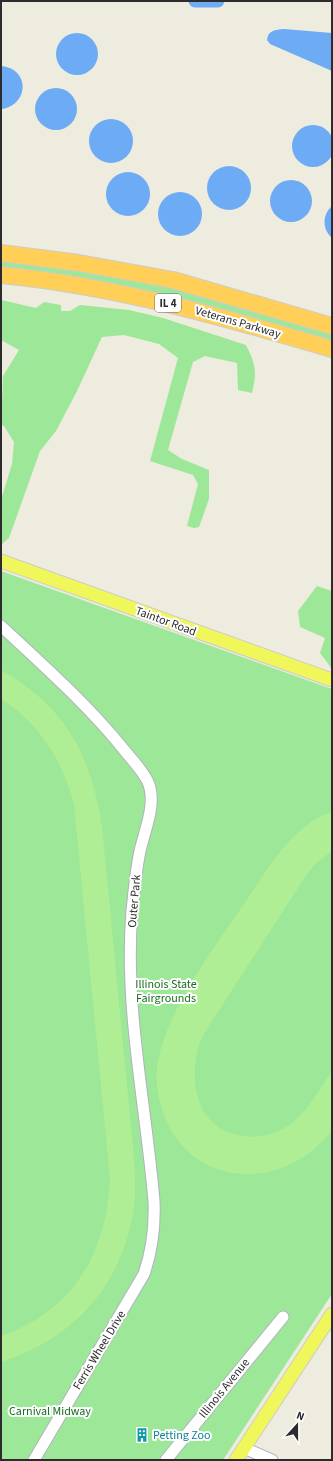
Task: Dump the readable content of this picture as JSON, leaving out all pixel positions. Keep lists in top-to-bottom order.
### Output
{
  "streets": {
    "highway": ["IL 4", "Veterans Parkway"],
    "main road": ["Taintor Road"],
    "street": ["Outer Park", "Ferris Wheel Drive", "Illinois Avenue"]
  },
  "crossings": [
    ["Outer Park", "Ferris Wheel Drive"]
  ],
  "parks": ["Illinois State Fairgrounds", "Carnival Midway"],
  "places": {
    "building": ["Petting Zoo"]
  },
  "north": "top"
}
